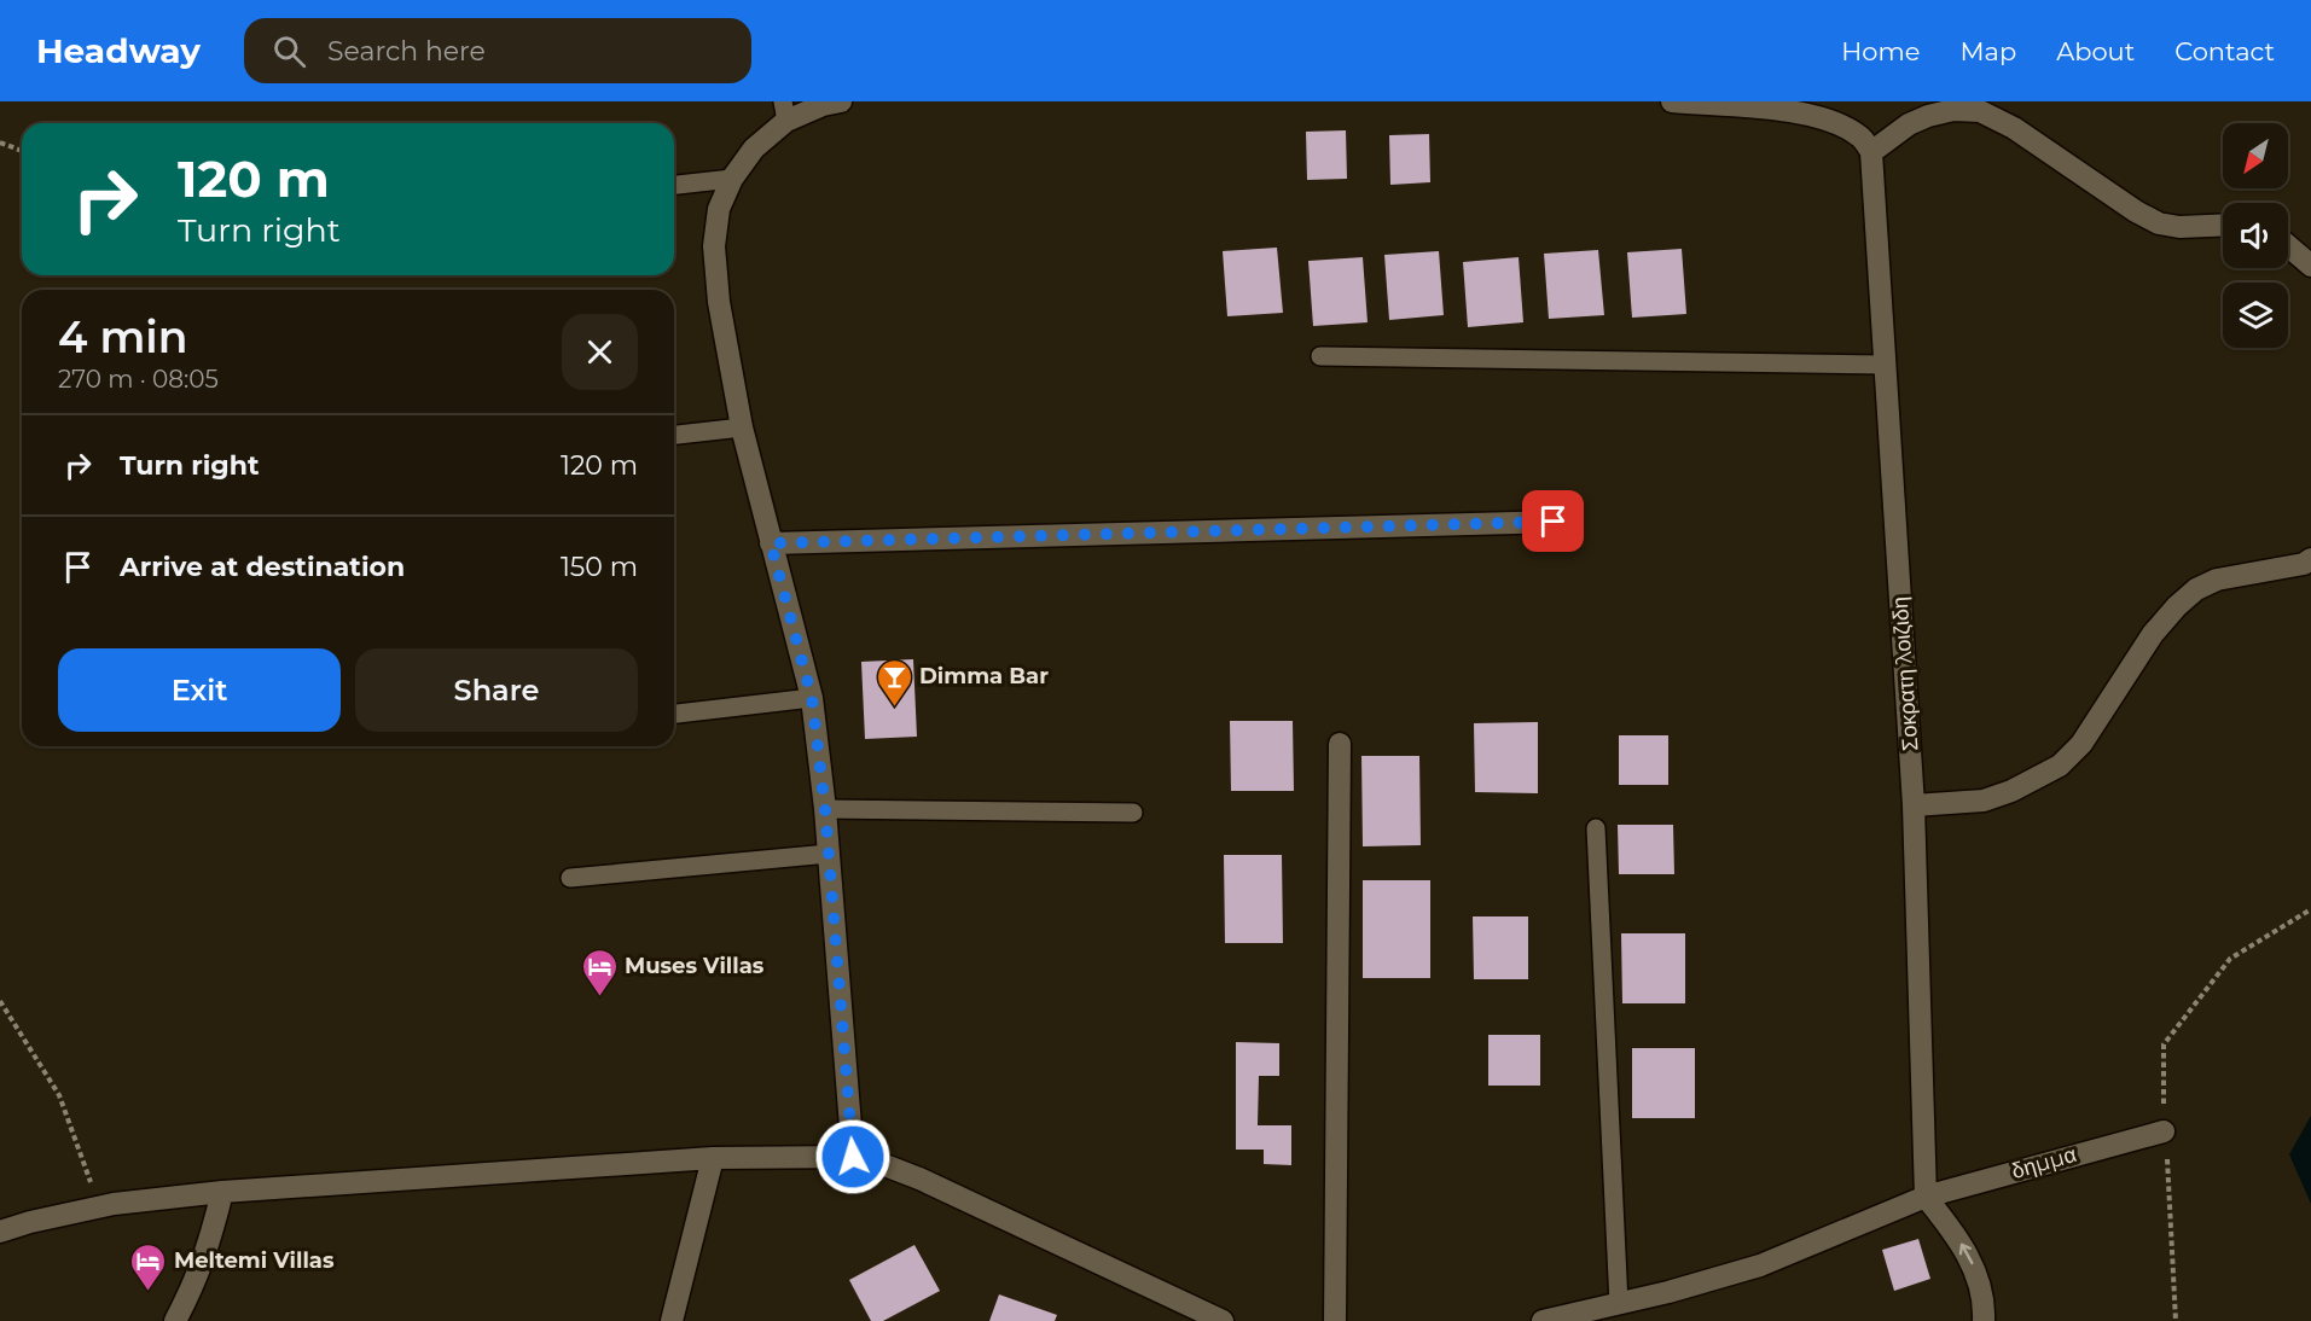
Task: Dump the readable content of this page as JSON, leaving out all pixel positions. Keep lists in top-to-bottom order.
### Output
{
  "streets": {
    "street": ["Σοκρατη λοιζιδη", "δημμα"]
  },
  "crossings": [
    ["Σοκρατη λοιζιδη", "δημμα"]
  ],
  "places": {
    "bar": ["Dimma Bar"],
    "hotel": ["Muses Villas", "Meltemi Villas"]
  },
  "north": "bottom left",
  "page": {
    "header": "Headway",
    "search": "Search here",
    "nav": [
      "Home",
      "Map",
      "About",
      "Contact"
    ],
    "turn": ["120 m", "Turn right"],
    "heading": ["4 min", "270 m · 08:05"],
    "list": [
      {
        "name": "Turn right",
        "value": "120 m"
      },
      {
        "name": "Arrive at destination",
        "value": "150 m"
      }
    ],
    "buttons": ["Exit", "Share"]
  }
}
